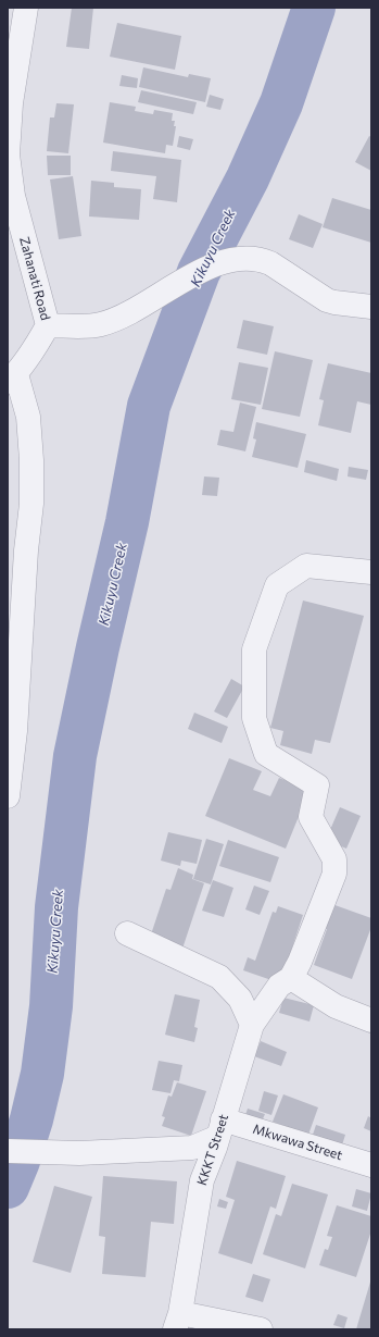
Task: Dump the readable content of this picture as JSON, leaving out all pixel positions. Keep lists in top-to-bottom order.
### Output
{
  "streets": {
    "street": ["Zahanati Road", "Mkwawa Street", "KKKT Street"]
  },
  "crossings": [
    ["Mkwawa Street", "KKKT Street"]
  ],
  "water": ["Kikuyu Creek"]
}
